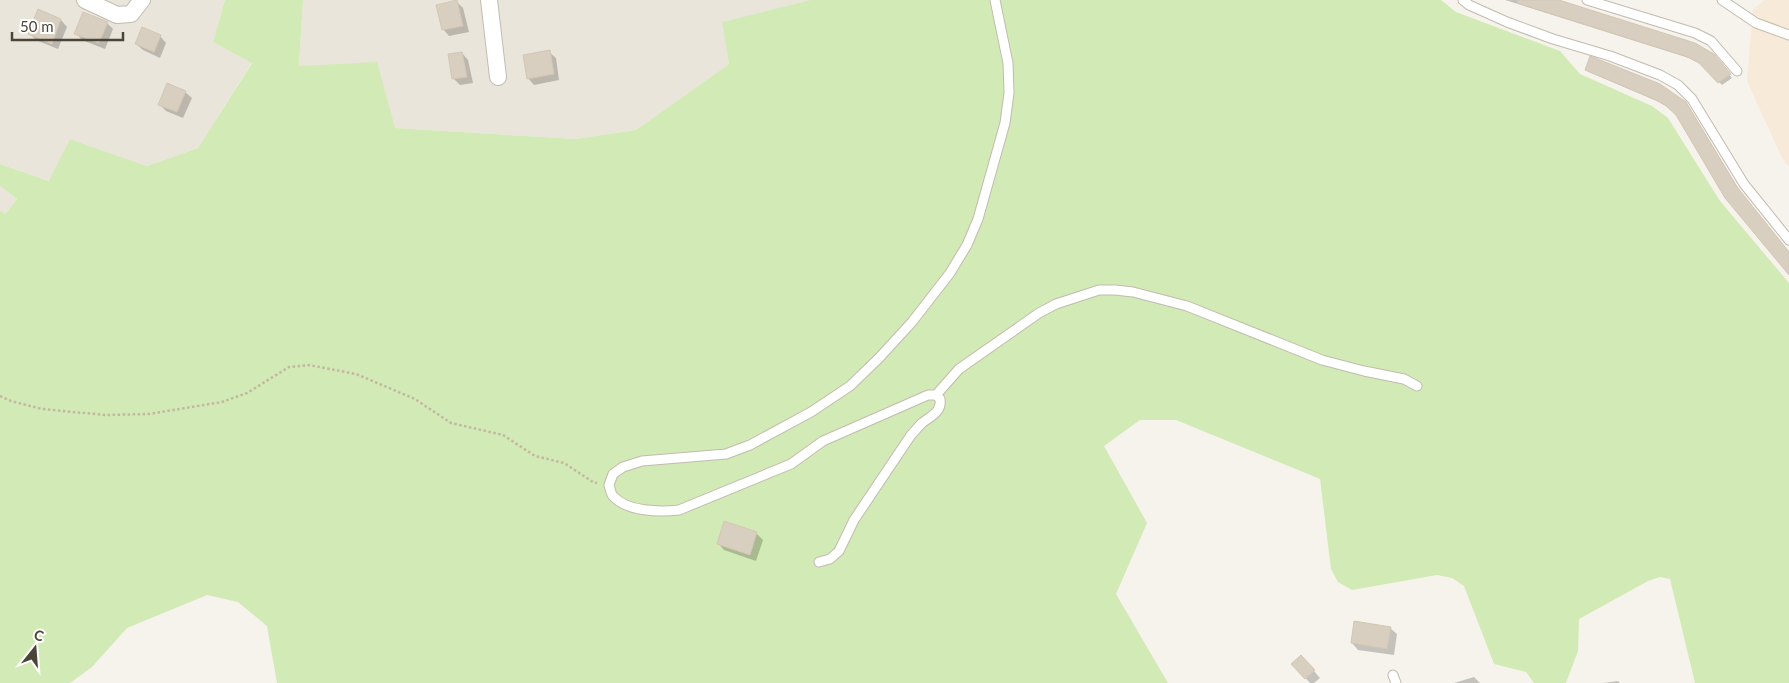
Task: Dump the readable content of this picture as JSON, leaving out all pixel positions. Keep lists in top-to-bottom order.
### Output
{
  "scale_bar": "50 m",
  "north": "top"
}
